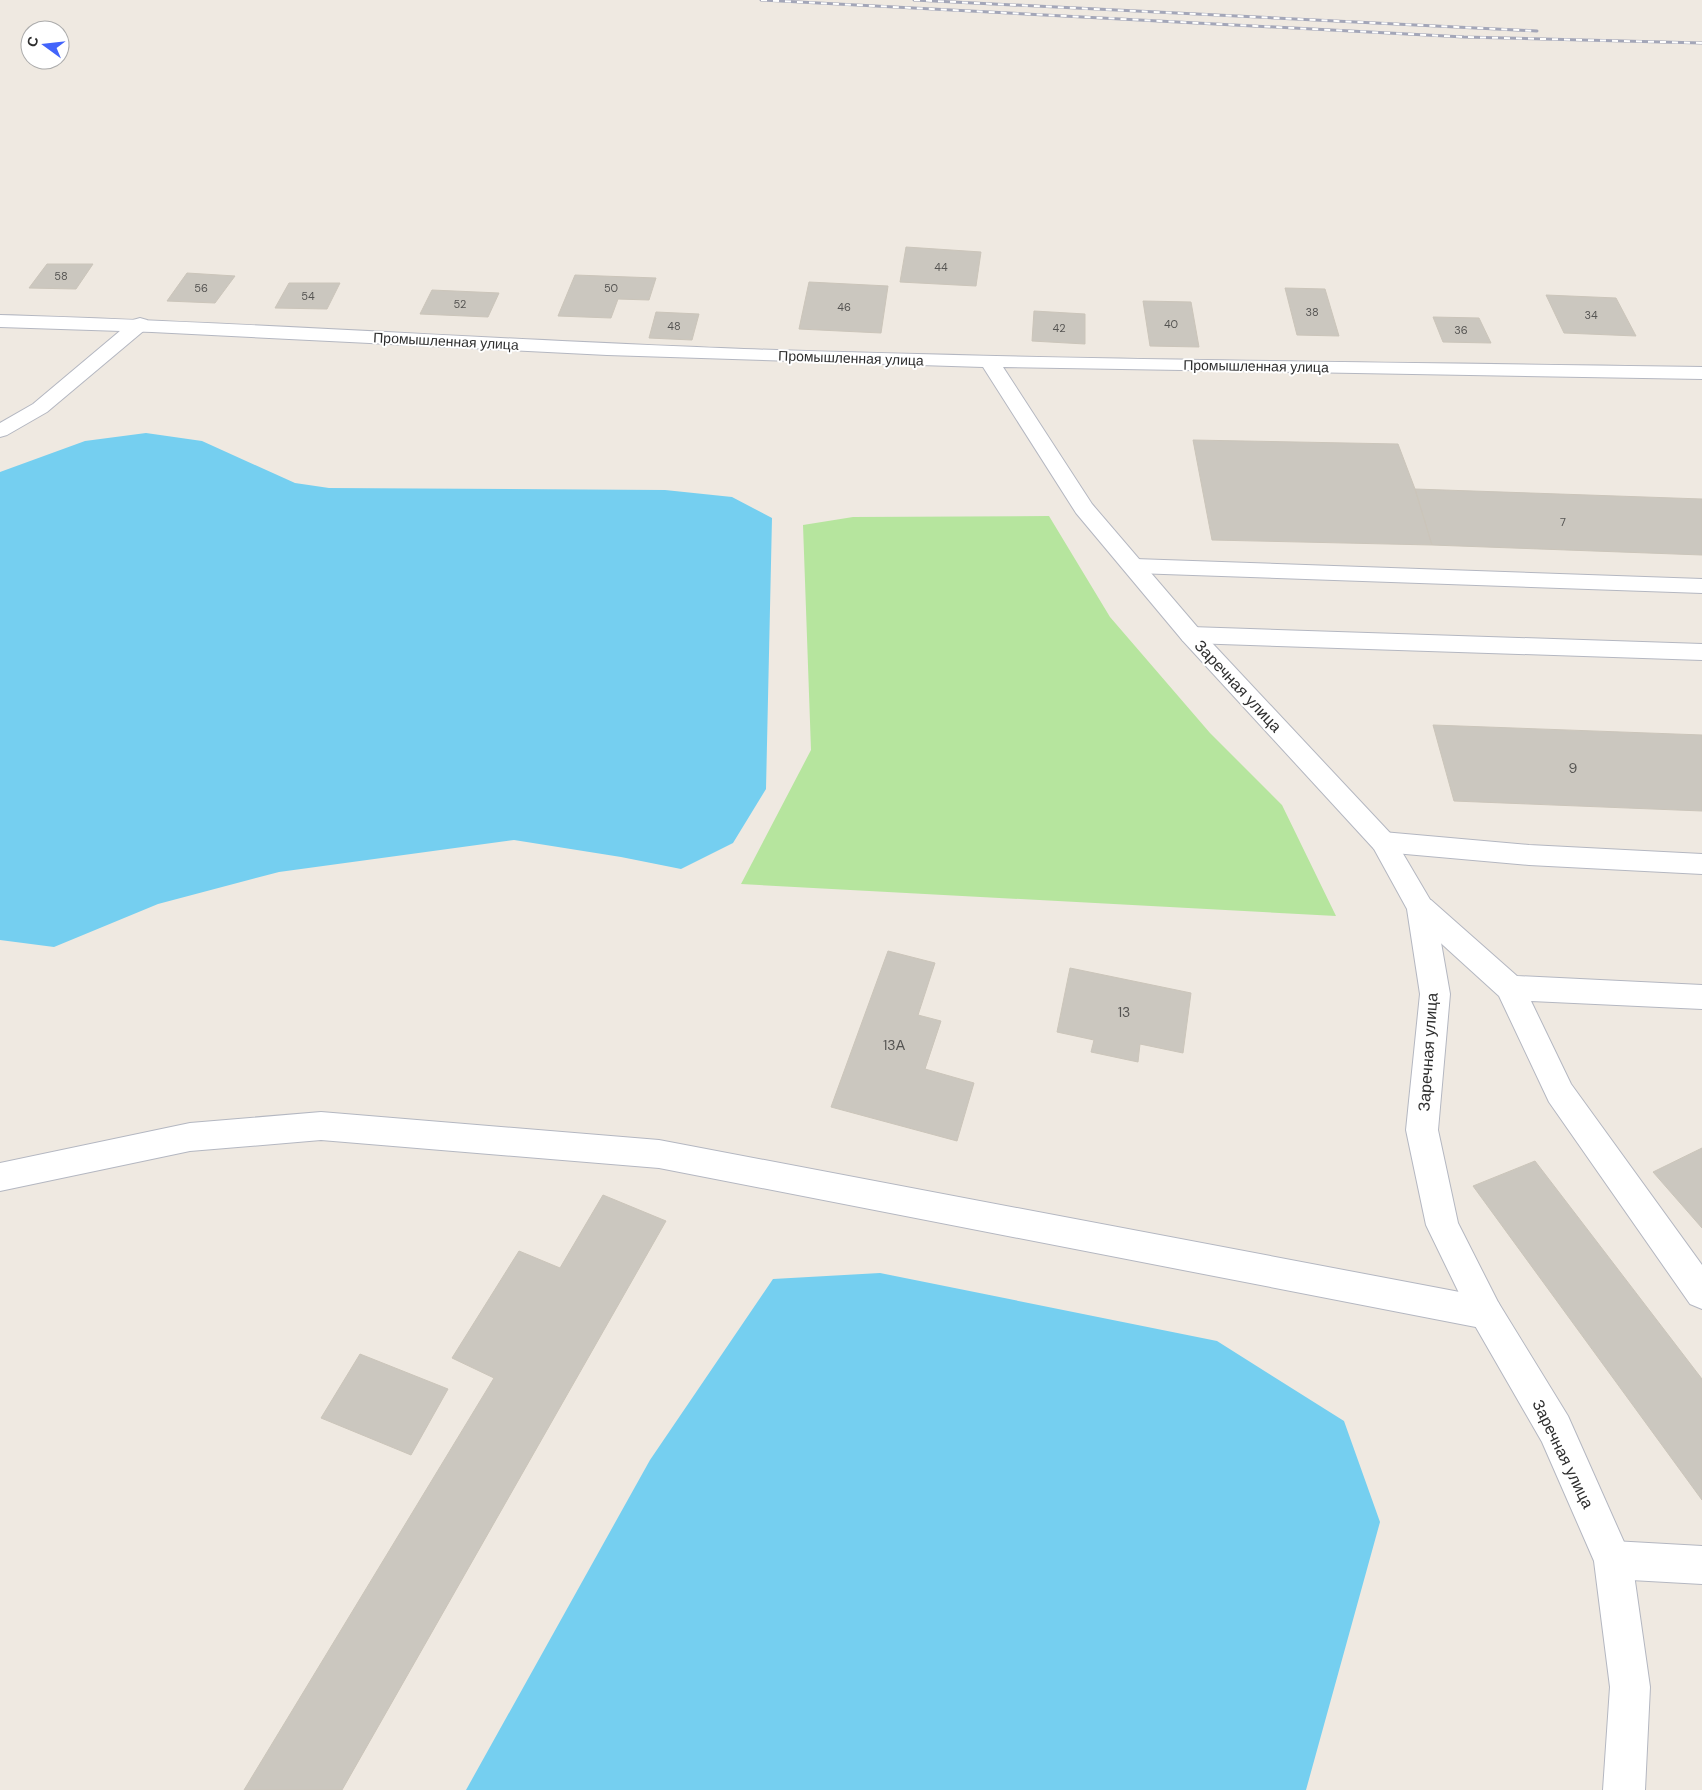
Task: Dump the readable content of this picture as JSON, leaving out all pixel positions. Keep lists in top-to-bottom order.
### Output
{
  "streets": {
    "street": ["Промышленная улица", "Заречная улица"]
  },
  "crossings": [
    ["Промышленная улица", "Заречная улица"]
  ],
  "house_numbers": [
    "44",
    "58",
    "56",
    "50",
    "54",
    "52",
    "46",
    "38",
    "34",
    "40",
    "48",
    "42",
    "36",
    "7",
    "9",
    "13",
    "13А"
  ],
  "north": "left"
}
